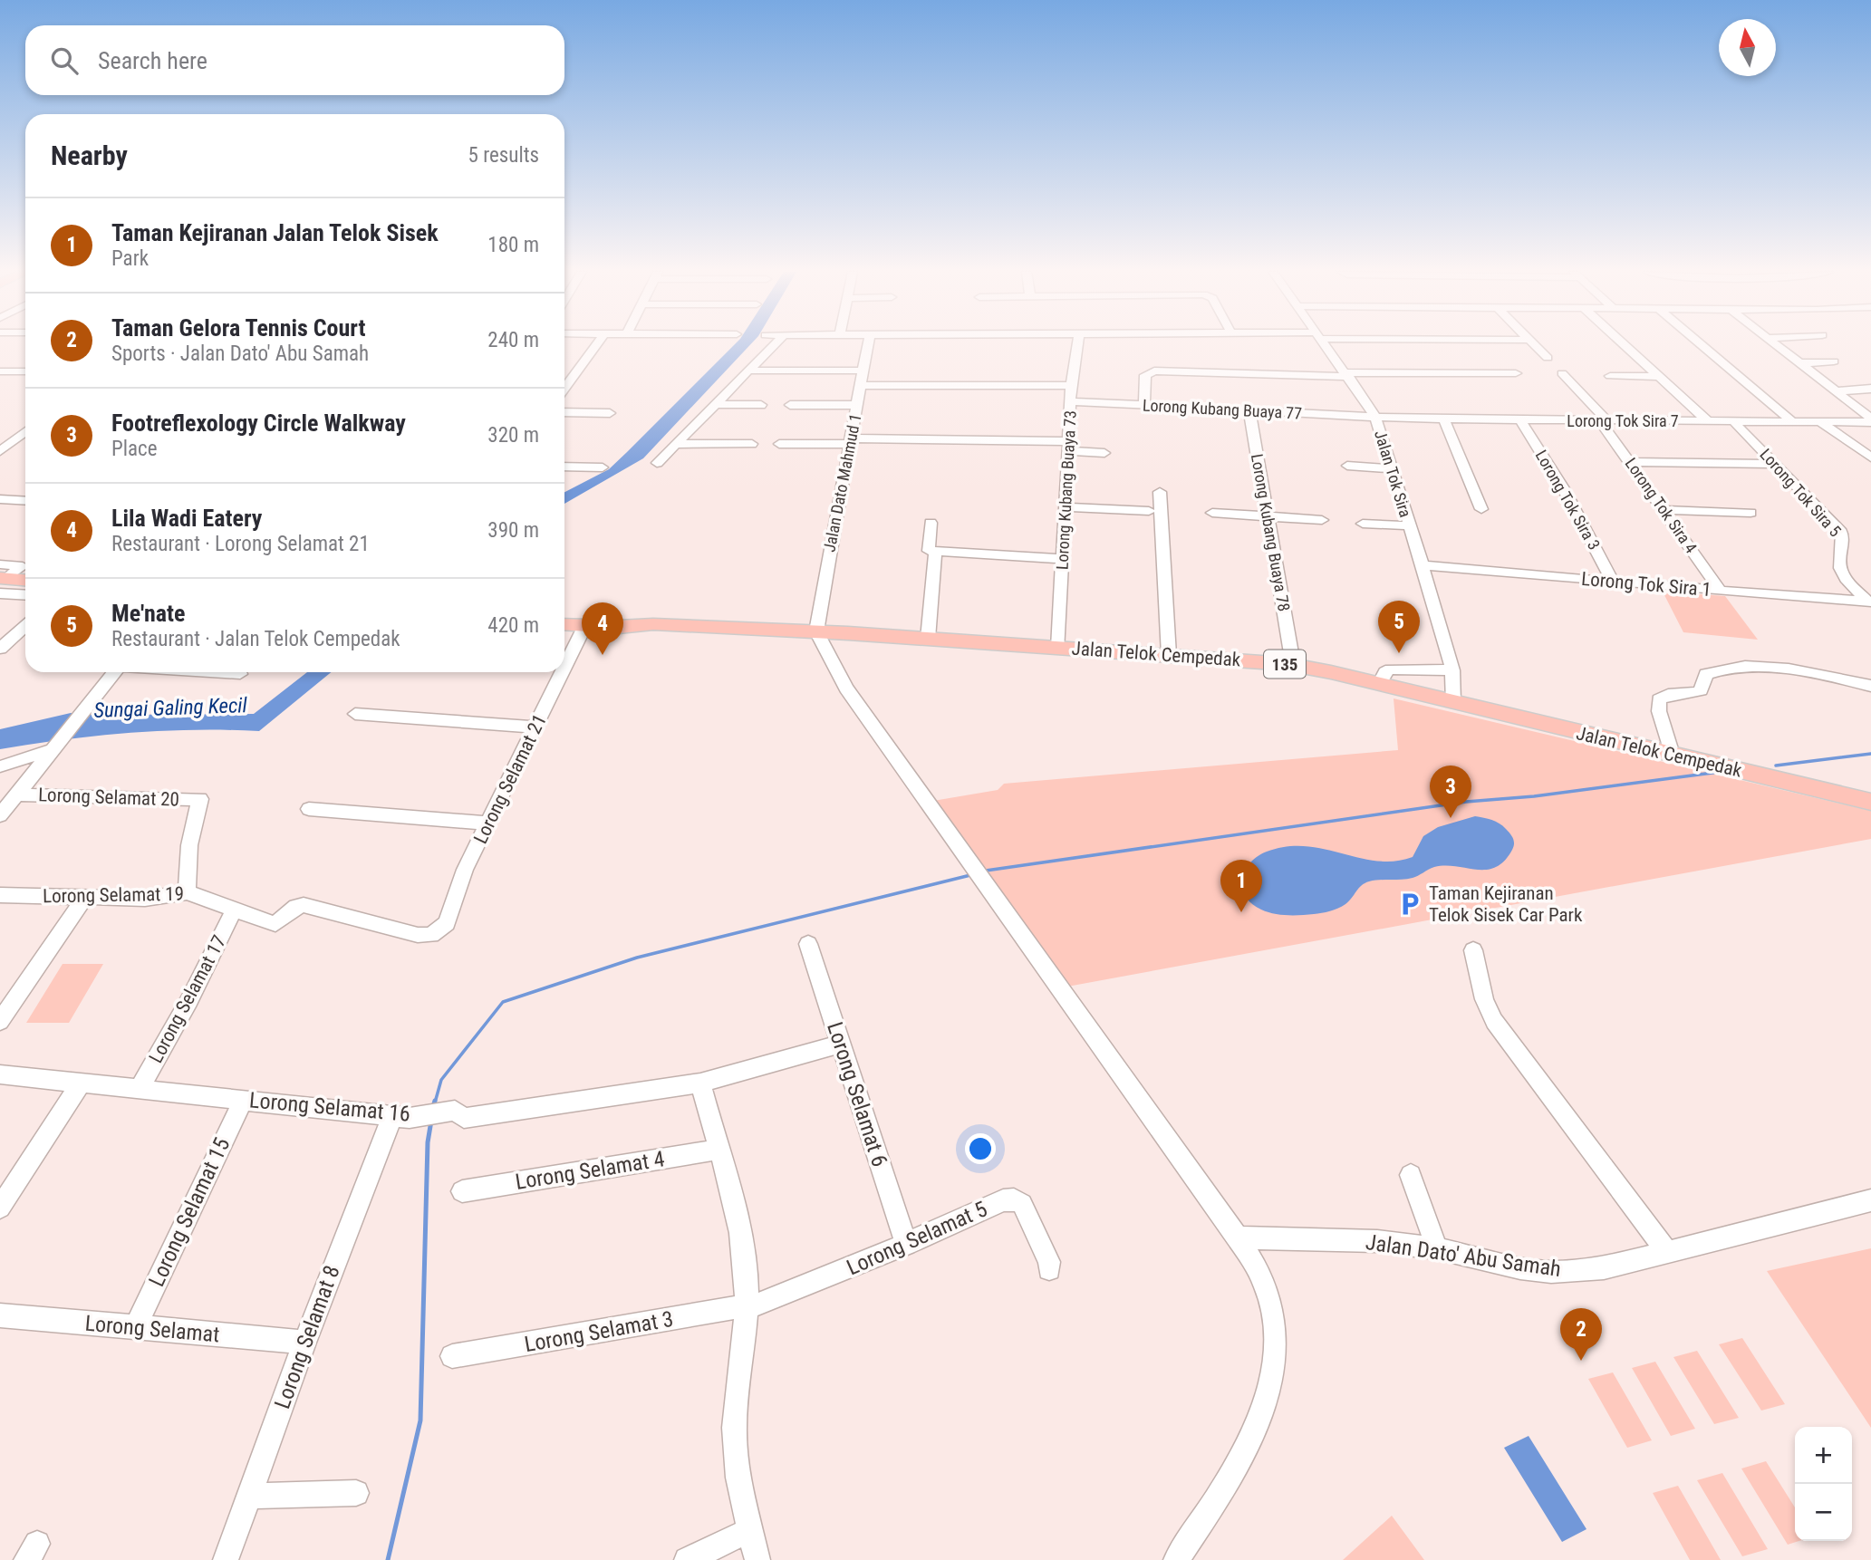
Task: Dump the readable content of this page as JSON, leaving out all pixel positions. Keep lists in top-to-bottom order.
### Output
{
  "streets": {
    "main road": ["Jalan Telok Cempedak", "135"],
    "street": [
      "Lorong Kubang Buaya 77",
      "Lorong Tok Sira 7",
      "Jalan Tok Sira",
      "Jalan Dato Mahmud 1",
      "Lorong Kubang Buaya 73",
      "Lorong Tok Sira 5",
      "Lorong Tok Sira 3",
      "Lorong Tok Sira 4",
      "Lorong Kubang Buaya 78",
      "Lorong Tok Sira 1",
      "Lorong Selamat 21",
      "Lorong Selamat 20",
      "Lorong Selamat 19",
      "Lorong Selamat 17",
      "Lorong Selamat 6",
      "Lorong Selamat 16",
      "Lorong Selamat 4",
      "Lorong Selamat 15",
      "Lorong Selamat 5",
      "Jalan Dato' Abu Samah",
      "Lorong Selamat",
      "Lorong Selamat 3",
      "Lorong Selamat 8"
    ]
  },
  "crossings": [
    ["Lorong Kubang Buaya 77", "Lorong Tok Sira 7"],
    ["Lorong Kubang Buaya 77", "Jalan Tok Sira"],
    ["Lorong Kubang Buaya 77", "Lorong Kubang Buaya 73"],
    ["Lorong Kubang Buaya 77", "Lorong Kubang Buaya 78"],
    ["Lorong Tok Sira 7", "Jalan Tok Sira"],
    ["Lorong Tok Sira 7", "Lorong Tok Sira 5"],
    ["Lorong Tok Sira 7", "Lorong Tok Sira 3"],
    ["Lorong Tok Sira 7", "Lorong Tok Sira 4"],
    ["Jalan Tok Sira", "Lorong Tok Sira 1"],
    ["Jalan Tok Sira", "Jalan Telok Cempedak"],
    ["Jalan Dato Mahmud 1", "Jalan Telok Cempedak"],
    ["Lorong Kubang Buaya 73", "Jalan Telok Cempedak"],
    ["Lorong Tok Sira 5", "Lorong Tok Sira 1"],
    ["Lorong Tok Sira 3", "Lorong Tok Sira 1"],
    ["Lorong Tok Sira 4", "Lorong Tok Sira 1"],
    ["Jalan Telok Cempedak", "Lorong Selamat 21"],
    ["Lorong Selamat 21", "Lorong Selamat 19"],
    ["Lorong Selamat 20", "Lorong Selamat 19"],
    ["Lorong Selamat 19", "Lorong Selamat 17"],
    ["Lorong Selamat 17", "Lorong Selamat 16"],
    ["Lorong Selamat 6", "Lorong Selamat 16"],
    ["Lorong Selamat 6", "Lorong Selamat 5"],
    ["Lorong Selamat 16", "Lorong Selamat 15"],
    ["Lorong Selamat 16", "Lorong Selamat 8"],
    ["Lorong Selamat 15", "Lorong Selamat"],
    ["Lorong Selamat 5", "Lorong Selamat 3"],
    ["Lorong Selamat", "Lorong Selamat 8"]
  ],
  "water": ["Sungai Galing Kecil"],
  "places": {
    "parking": ["Taman Kejiranan Telok Sisek Car Park"]
  },
  "north": "top",
  "page": {
    "search": "Search here",
    "heading": ["Nearby", "5 results"],
    "list": [
      {
        "mark": "1",
        "name": "Taman Kejiranan Jalan Telok Sisek",
        "note": "Park",
        "value": "180 m"
      },
      {
        "mark": "2",
        "name": "Taman Gelora Tennis Court",
        "note": "Sports · Jalan Dato' Abu Samah",
        "value": "240 m"
      },
      {
        "mark": "3",
        "name": "Footreflexology Circle Walkway",
        "note": "Place",
        "value": "320 m"
      },
      {
        "mark": "4",
        "name": "Lila Wadi Eatery",
        "note": "Restaurant · Lorong Selamat 21",
        "value": "390 m"
      },
      {
        "mark": "5",
        "name": "Me'nate",
        "note": "Restaurant · Jalan Telok Cempedak",
        "value": "420 m"
      }
    ],
    "pins": [
      "5",
      "4",
      "3",
      "1",
      "2"
    ],
    "map_buttons": ["+", "−"]
  }
}
